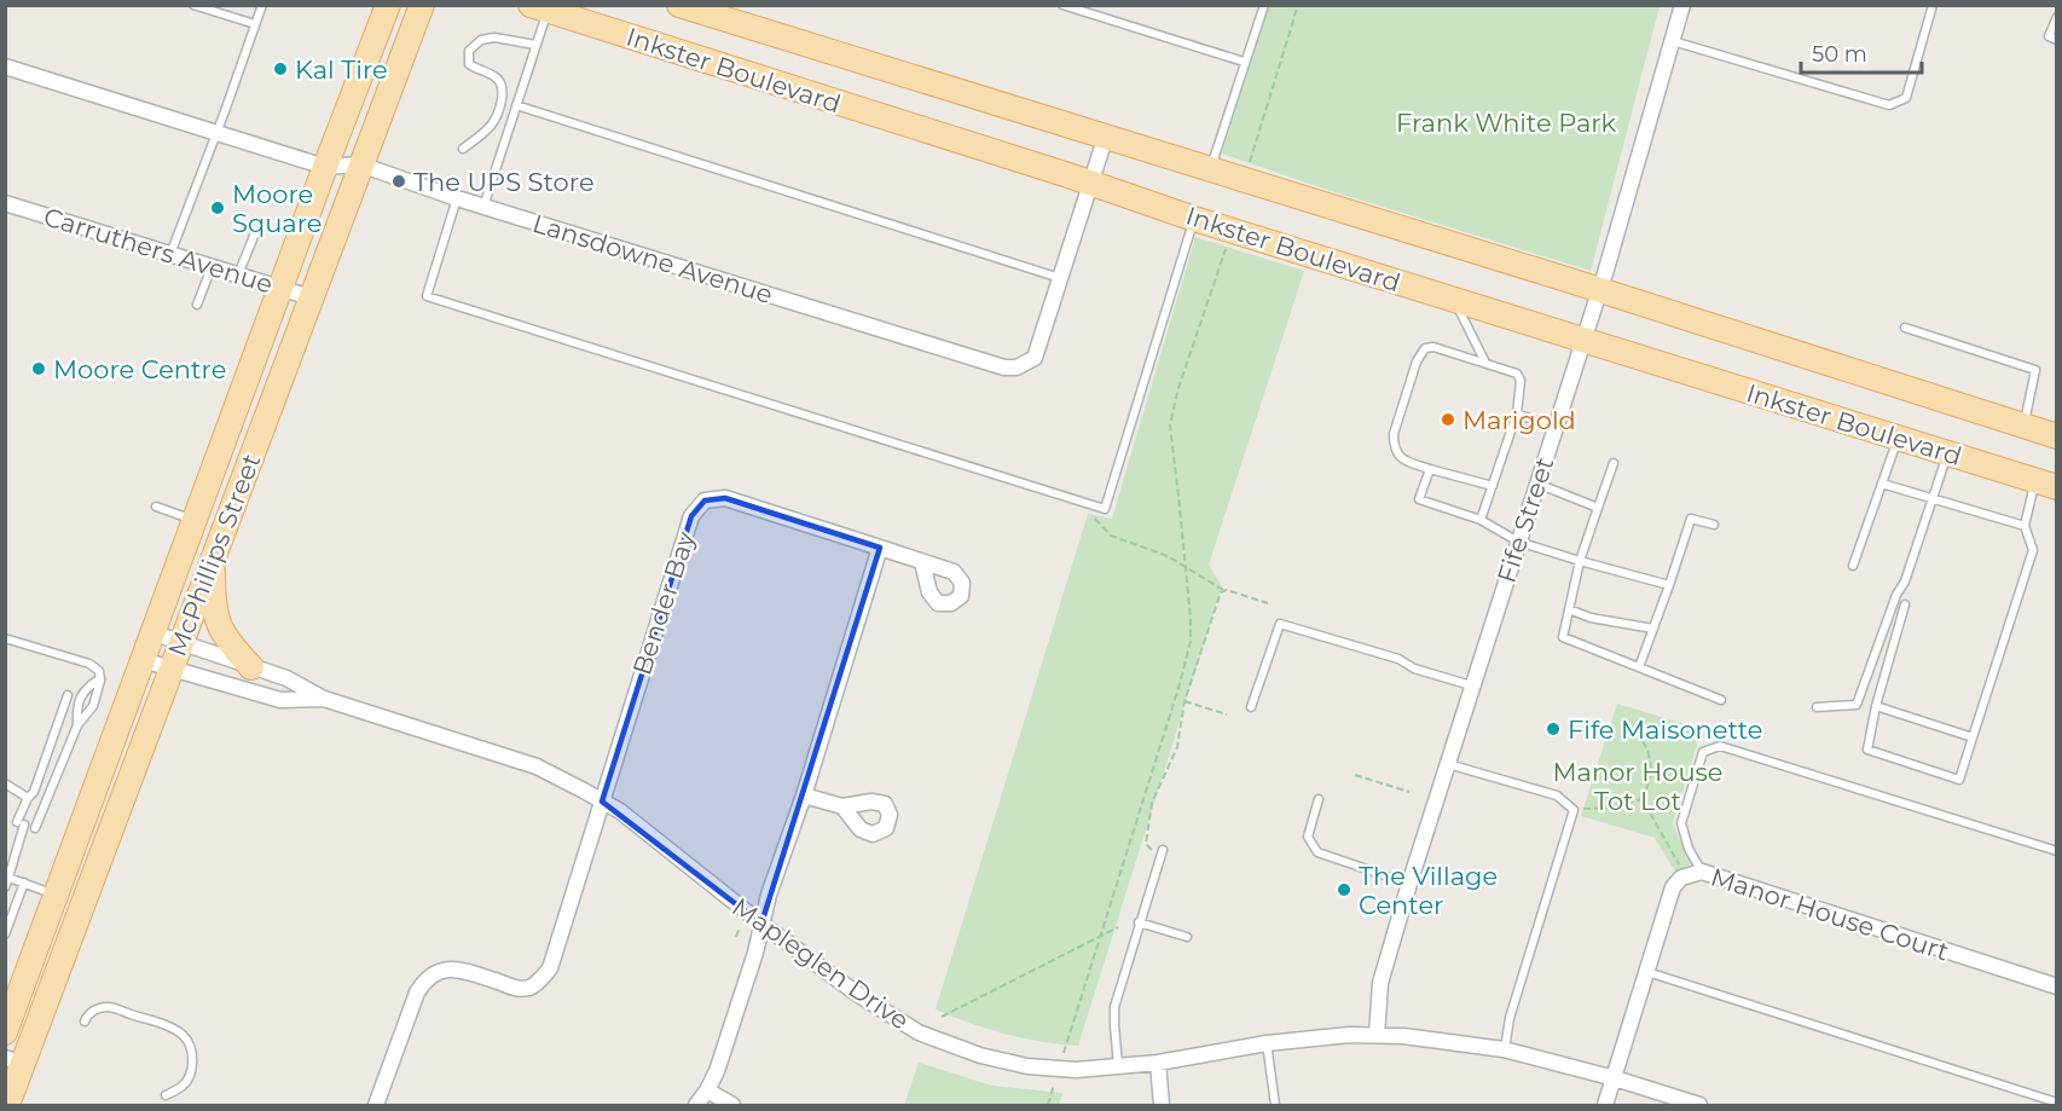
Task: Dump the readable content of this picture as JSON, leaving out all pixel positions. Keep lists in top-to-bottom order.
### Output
{
  "streets": {
    "main road": ["Inkster Boulevard", "McPhillips Street"],
    "street": [
      "Carruthers Avenue",
      "Lansdowne Avenue",
      "Fife Street",
      "Bender Bay",
      "Manor House Court",
      "Mapleglen Drive"
    ]
  },
  "crossings": [
    ["Inkster Boulevard", "Lansdowne Avenue"],
    ["Inkster Boulevard", "Fife Street"],
    ["Carruthers Avenue", "McPhillips Street"],
    ["Lansdowne Avenue", "McPhillips Street"],
    ["Fife Street", "Mapleglen Drive"],
    ["McPhillips Street", "Mapleglen Drive"],
    ["Bender Bay", "Mapleglen Drive"],
    ["Manor House Court", "Mapleglen Drive"]
  ],
  "parks": ["Frank White Park", "Manor House Tot Lot"],
  "places": [
    "Kal Tire",
    "The UPS Store",
    "Moore Square",
    "Moore Centre",
    "Marigold",
    "Fife Maisonette",
    "The Village Center"
  ],
  "scale_bar": "50 m"
}
